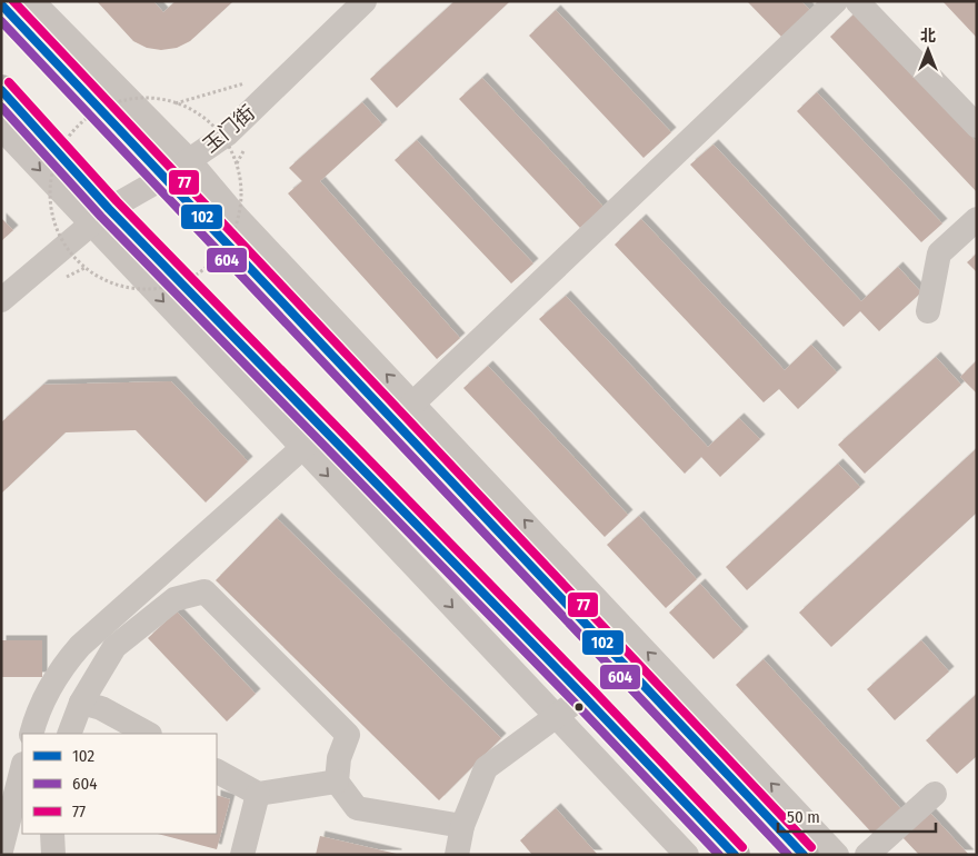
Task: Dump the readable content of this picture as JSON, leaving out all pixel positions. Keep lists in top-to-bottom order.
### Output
{
  "streets": {
    "street": ["玉门街"]
  },
  "lines": ["transit line 77", "transit line 102", "transit line 604"],
  "legend": ["102", "604", "77"],
  "scale_bar": "50 m",
  "north": "top"
}
